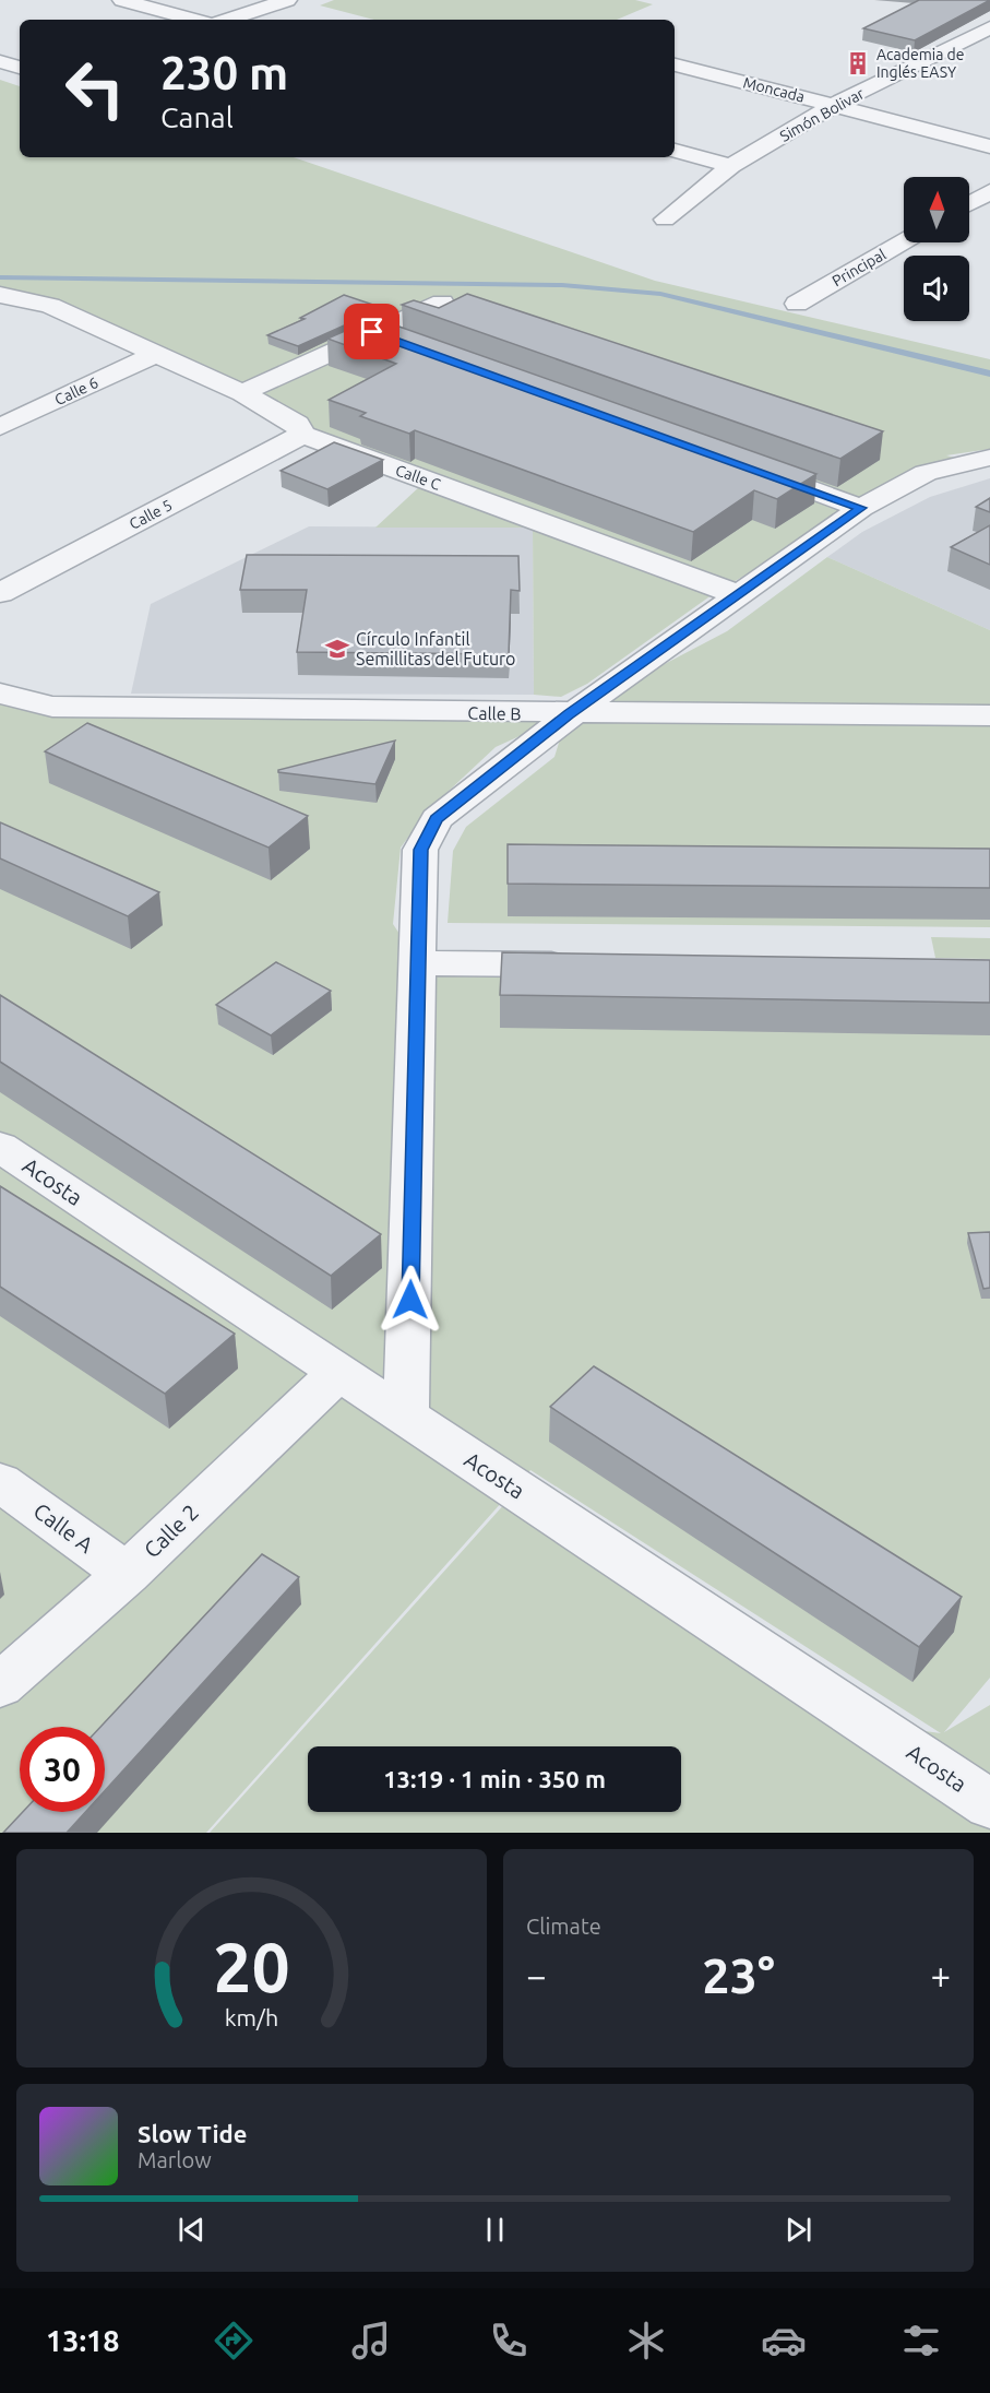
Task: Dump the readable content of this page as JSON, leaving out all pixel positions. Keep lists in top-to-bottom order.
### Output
{
  "streets": {
    "street": [
      "Moncada",
      "Simón Bolivar",
      "Principal",
      "Calle 6",
      "Calle C",
      "Calle 5",
      "Calle B",
      "Acosta",
      "Calle A",
      "Calle 2"
    ]
  },
  "crossings": [
    ["Moncada", "Simón Bolivar"],
    ["Calle 6", "Calle C"],
    ["Calle C", "Calle 5"],
    ["Acosta", "Calle 2"],
    ["Calle A", "Calle 2"]
  ],
  "places": {
    "building": ["Academia de Inglés EASY"],
    "school or university": ["Círculo Infantil Semillitas del Futuro"]
  },
  "north": "top",
  "page": {
    "turn": ["230 m", "Canal"],
    "limit": "30",
    "trip": "13:19 · 1 min · 350 m",
    "tile": "Climate",
    "heat": ["−", "23°", "+"],
    "song": ["Slow Tide", "Marlow"],
    "tabs": "13:18",
    "gauge": ["20", "km/h"]
  }
}
